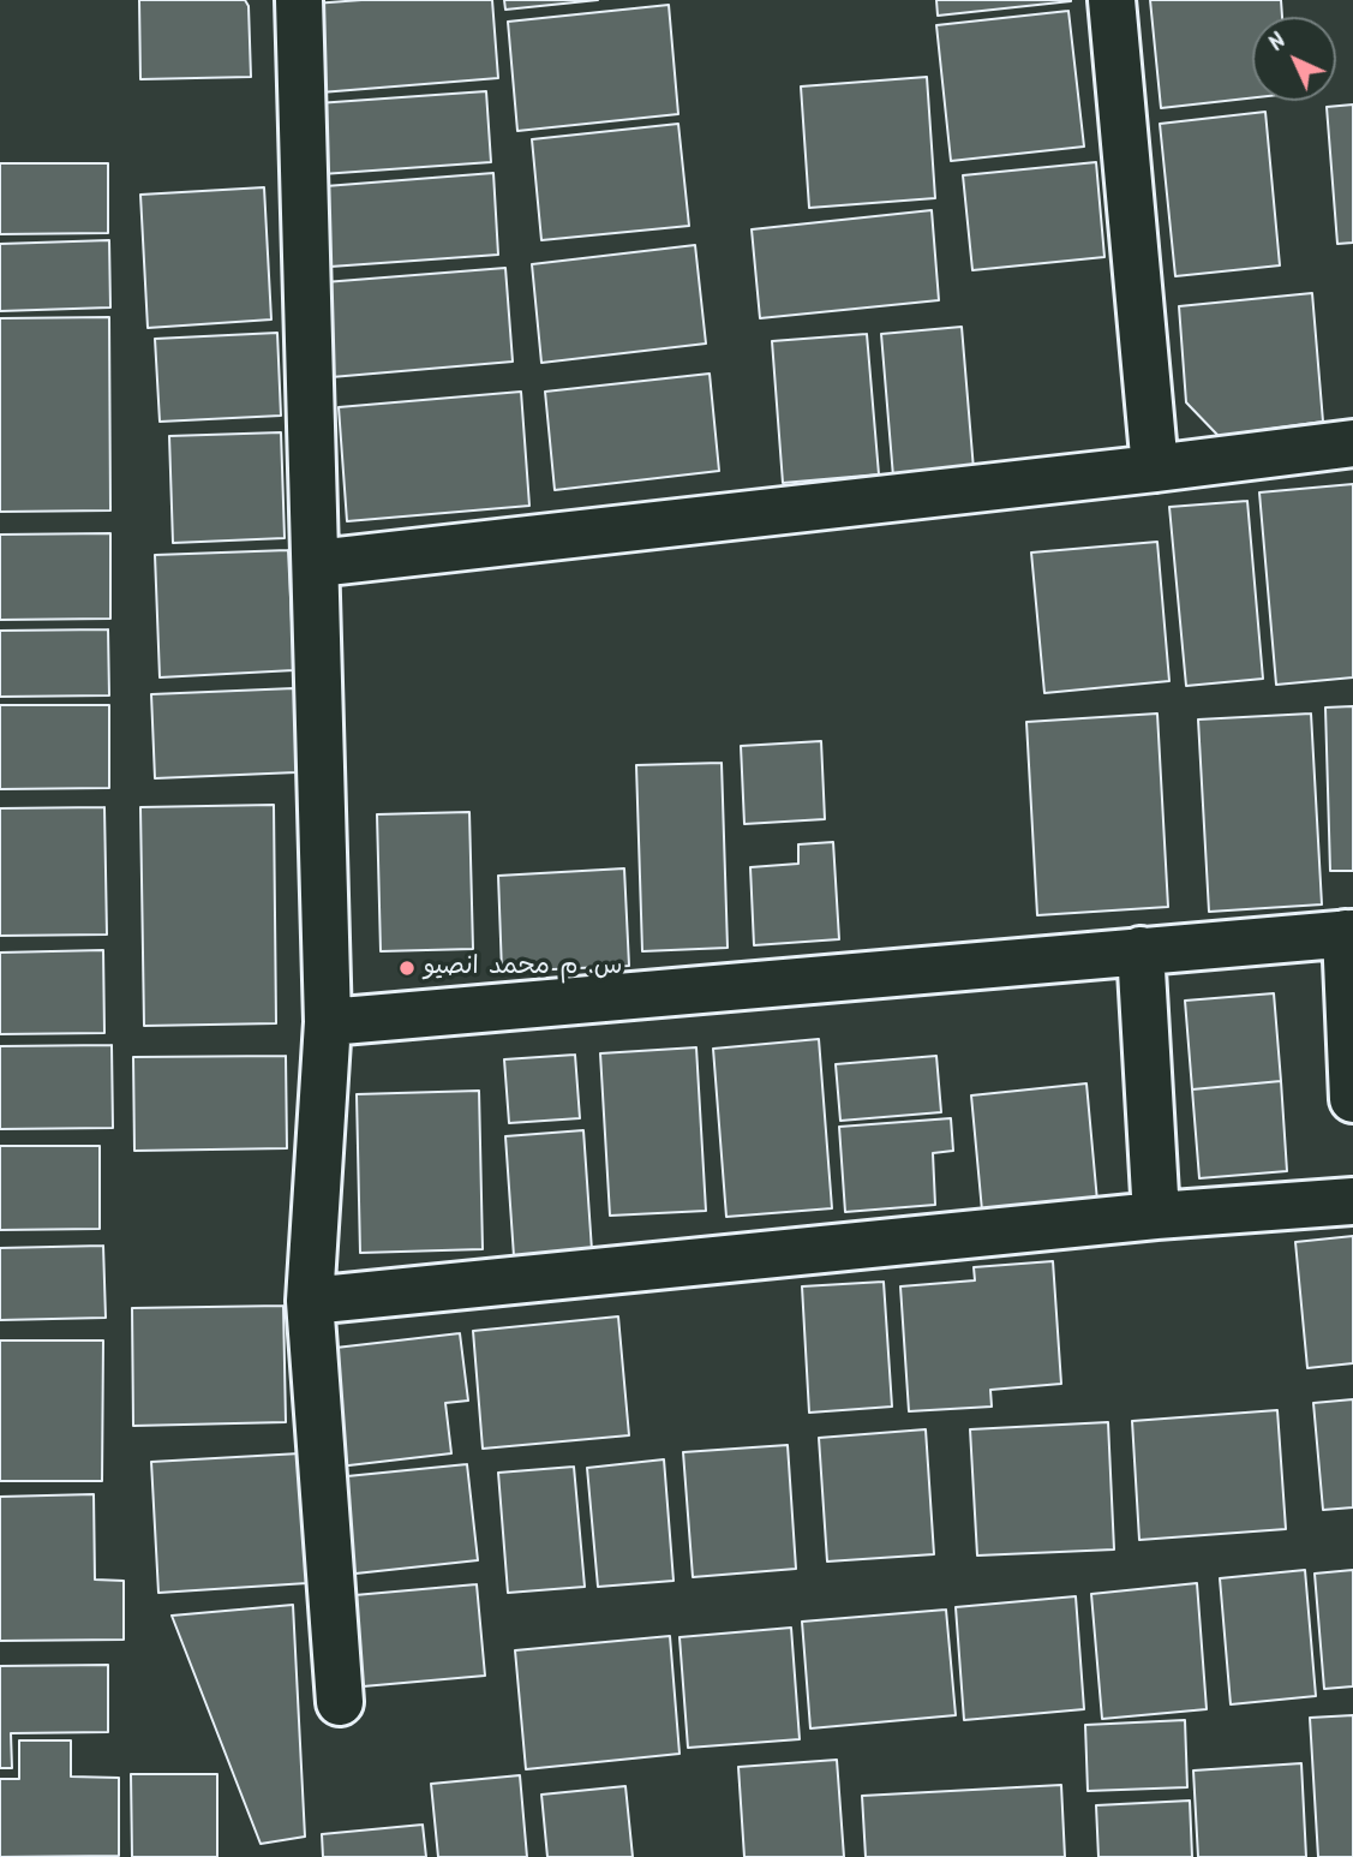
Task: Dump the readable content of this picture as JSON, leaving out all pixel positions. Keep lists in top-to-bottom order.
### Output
{
  "places": ["س. م محمد انصيو"],
  "north": "top left"
}
